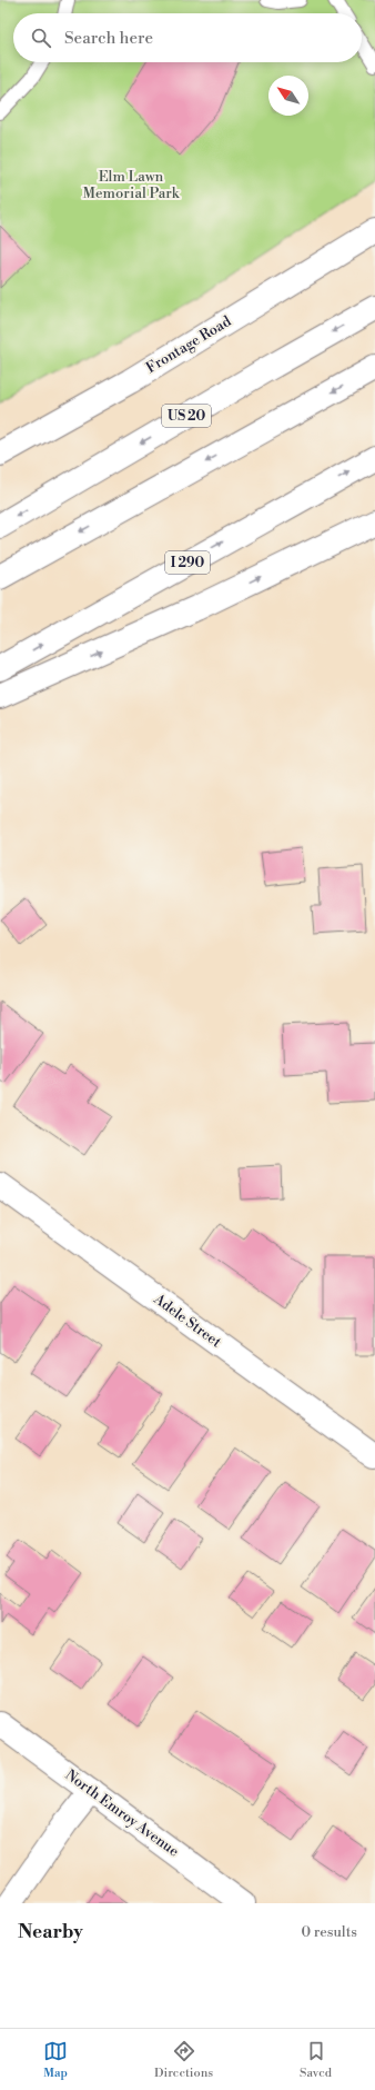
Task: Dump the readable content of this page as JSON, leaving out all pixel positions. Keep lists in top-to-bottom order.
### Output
{
  "streets": {
    "main road": [
      "Frontage Road",
      "US 20",
      "I 290",
      "Adele Street",
      "North Emroy Avenue"
    ]
  },
  "parks": ["Elm Lawn Memorial Park"],
  "north": "top left",
  "page": {
    "search": "Search here",
    "heading": ["Nearby", "0 results"],
    "nav": ["Map", "Directions", "Saved"]
  }
}
